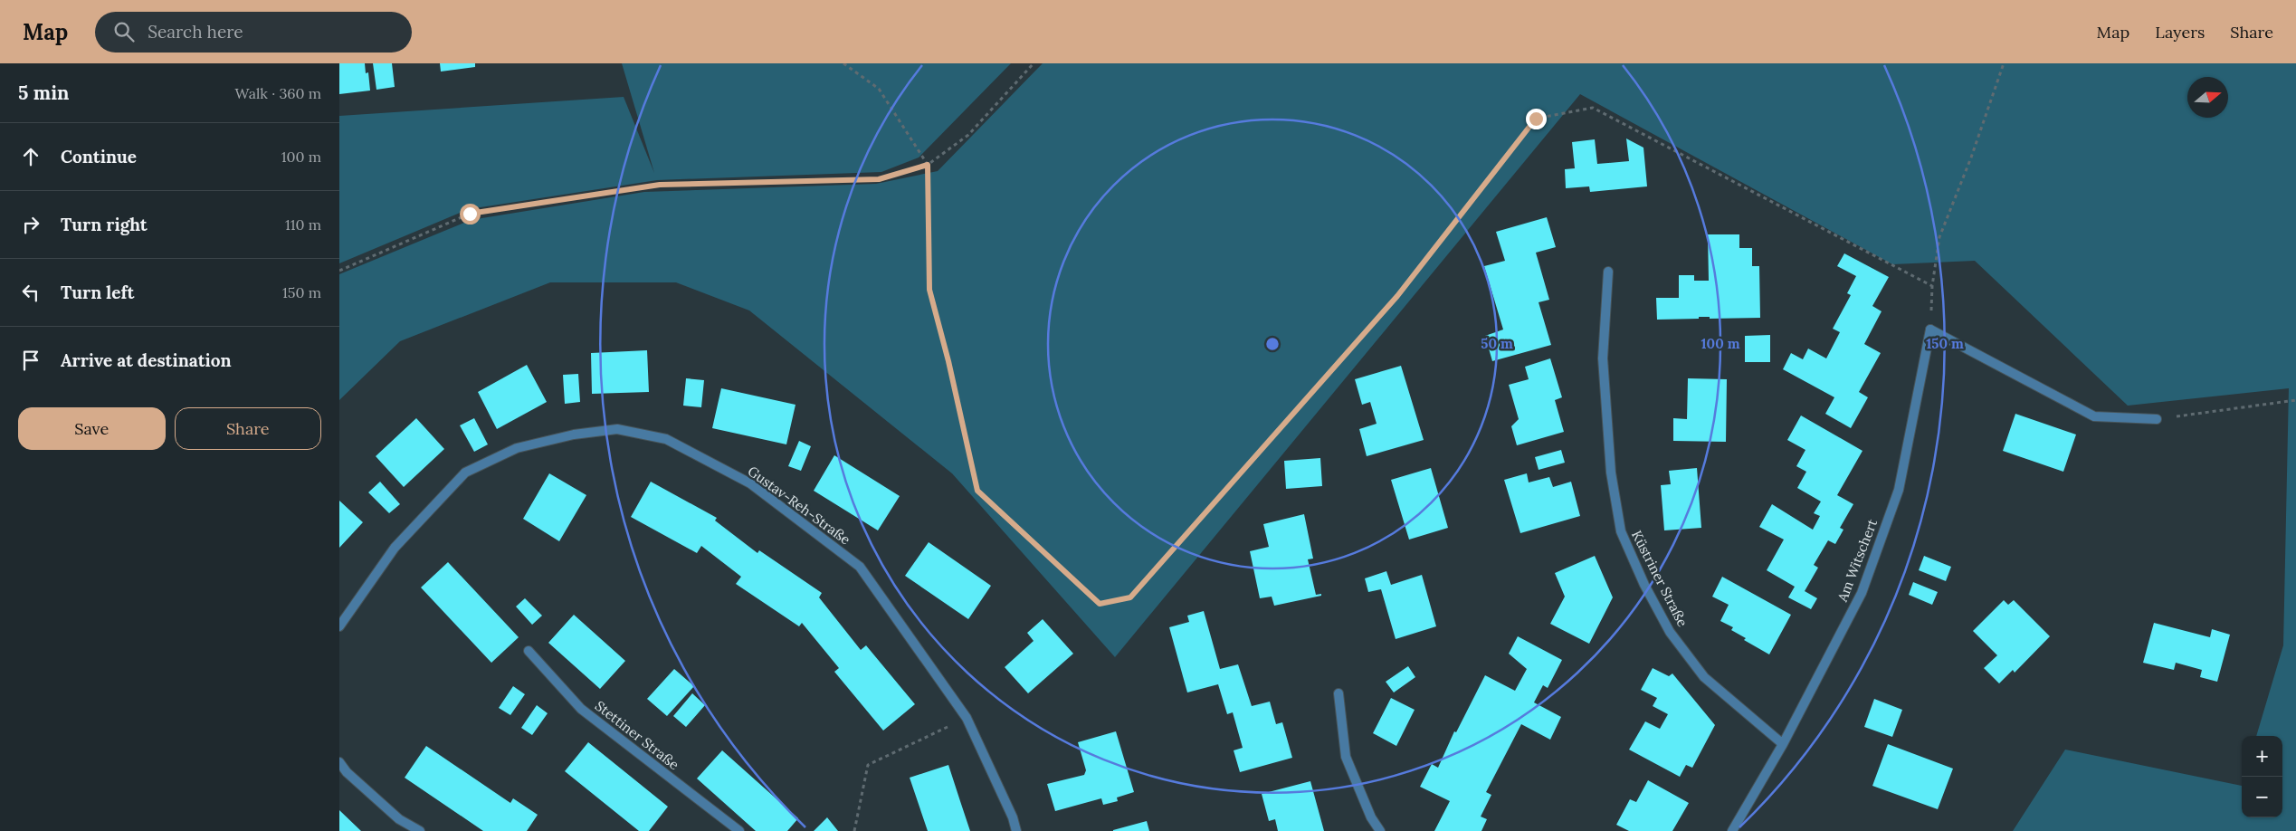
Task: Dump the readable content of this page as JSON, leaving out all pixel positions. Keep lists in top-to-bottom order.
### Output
{
  "streets": {
    "street": [
      "Gustav-Reh-Straße",
      "Am Witschert",
      "Küstriner Straße",
      "Stettiner Straße"
    ]
  },
  "crossings": [
    ["Am Witschert", "Küstriner Straße"]
  ],
  "north": "right",
  "page": {
    "header": "Map",
    "search": "Search here",
    "nav": ["Map", "Layers", "Share"],
    "heading": ["5 min", "Walk · 360 m"],
    "list": [
      ["Continue", "100 m"],
      ["Turn right", "110 m"],
      ["Turn left", "150 m"],
      "Arrive at destination"
    ],
    "buttons": ["Save", "Share"],
    "map_buttons": ["+", "−"]
  },
  "rings": ["50 m", "100 m", "150 m"]
}
